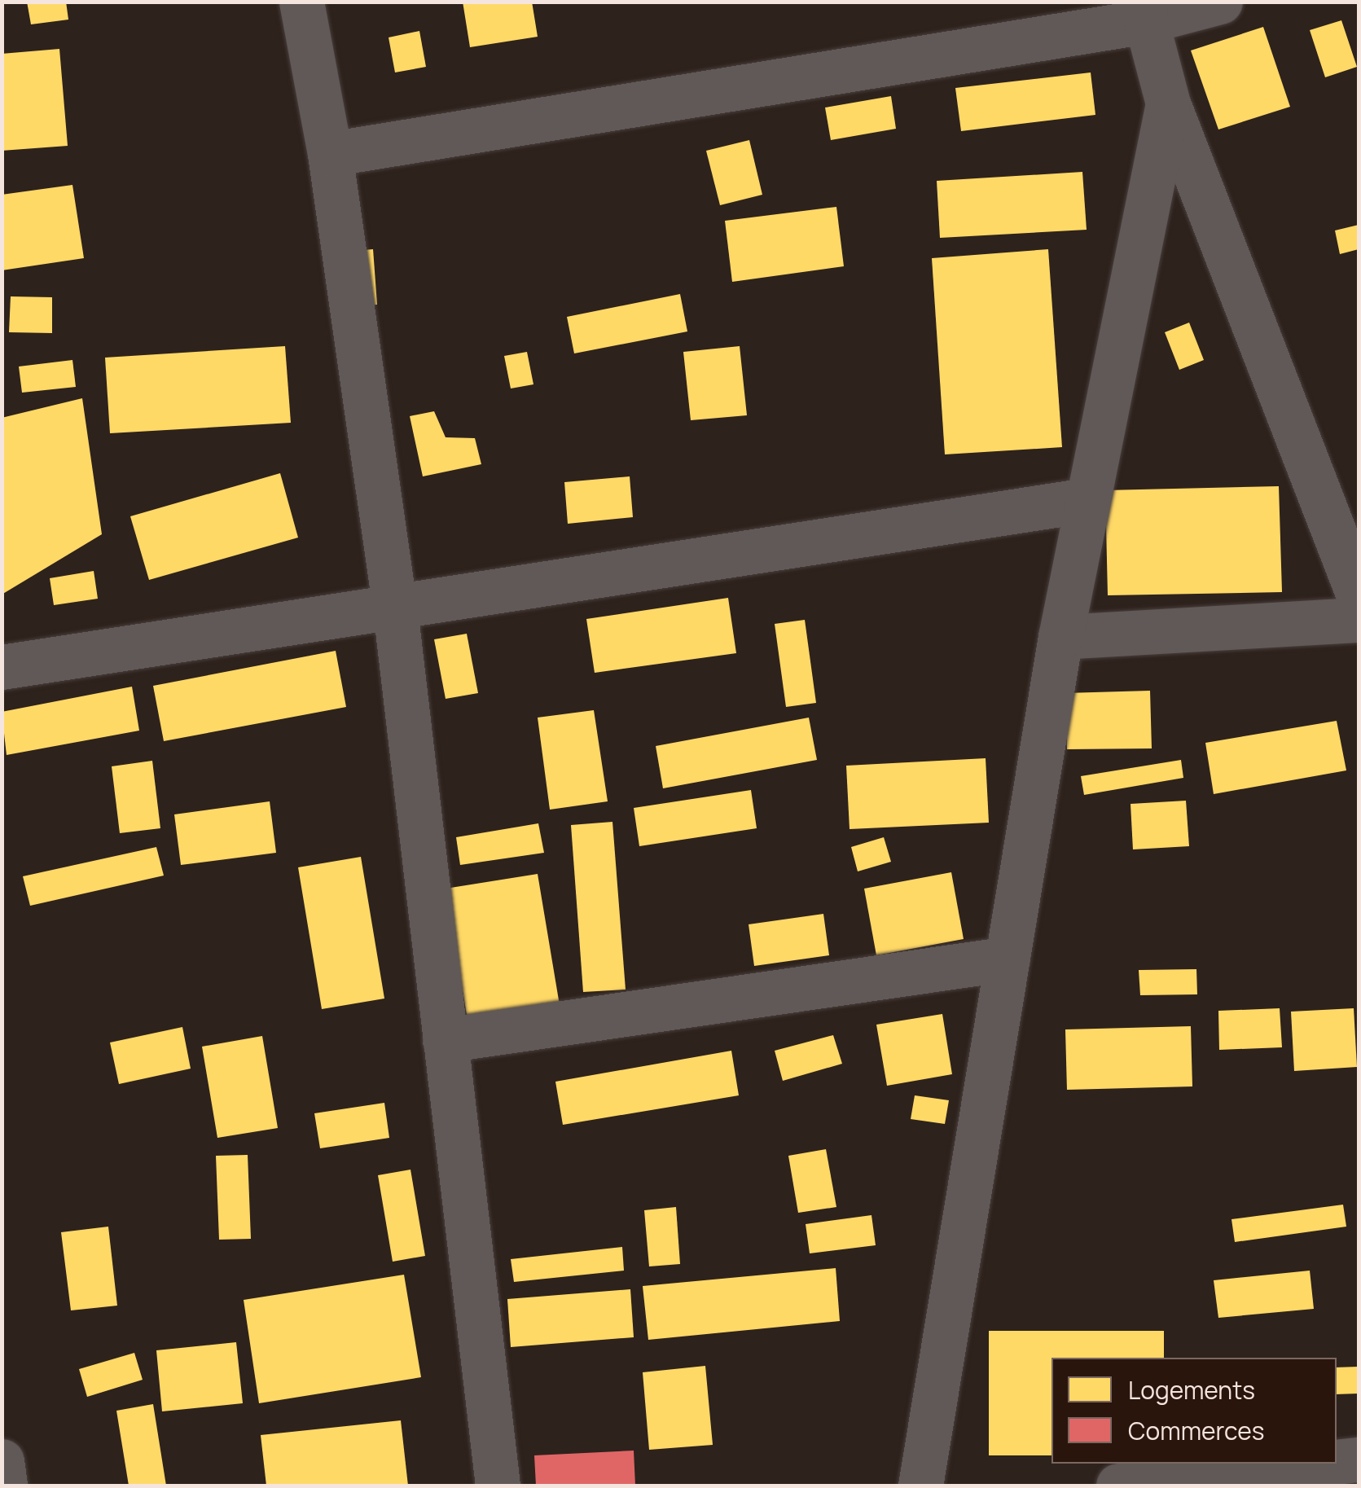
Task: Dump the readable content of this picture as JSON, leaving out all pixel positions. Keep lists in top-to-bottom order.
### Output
{
  "legend": ["Logements", "Commerces"]
}
